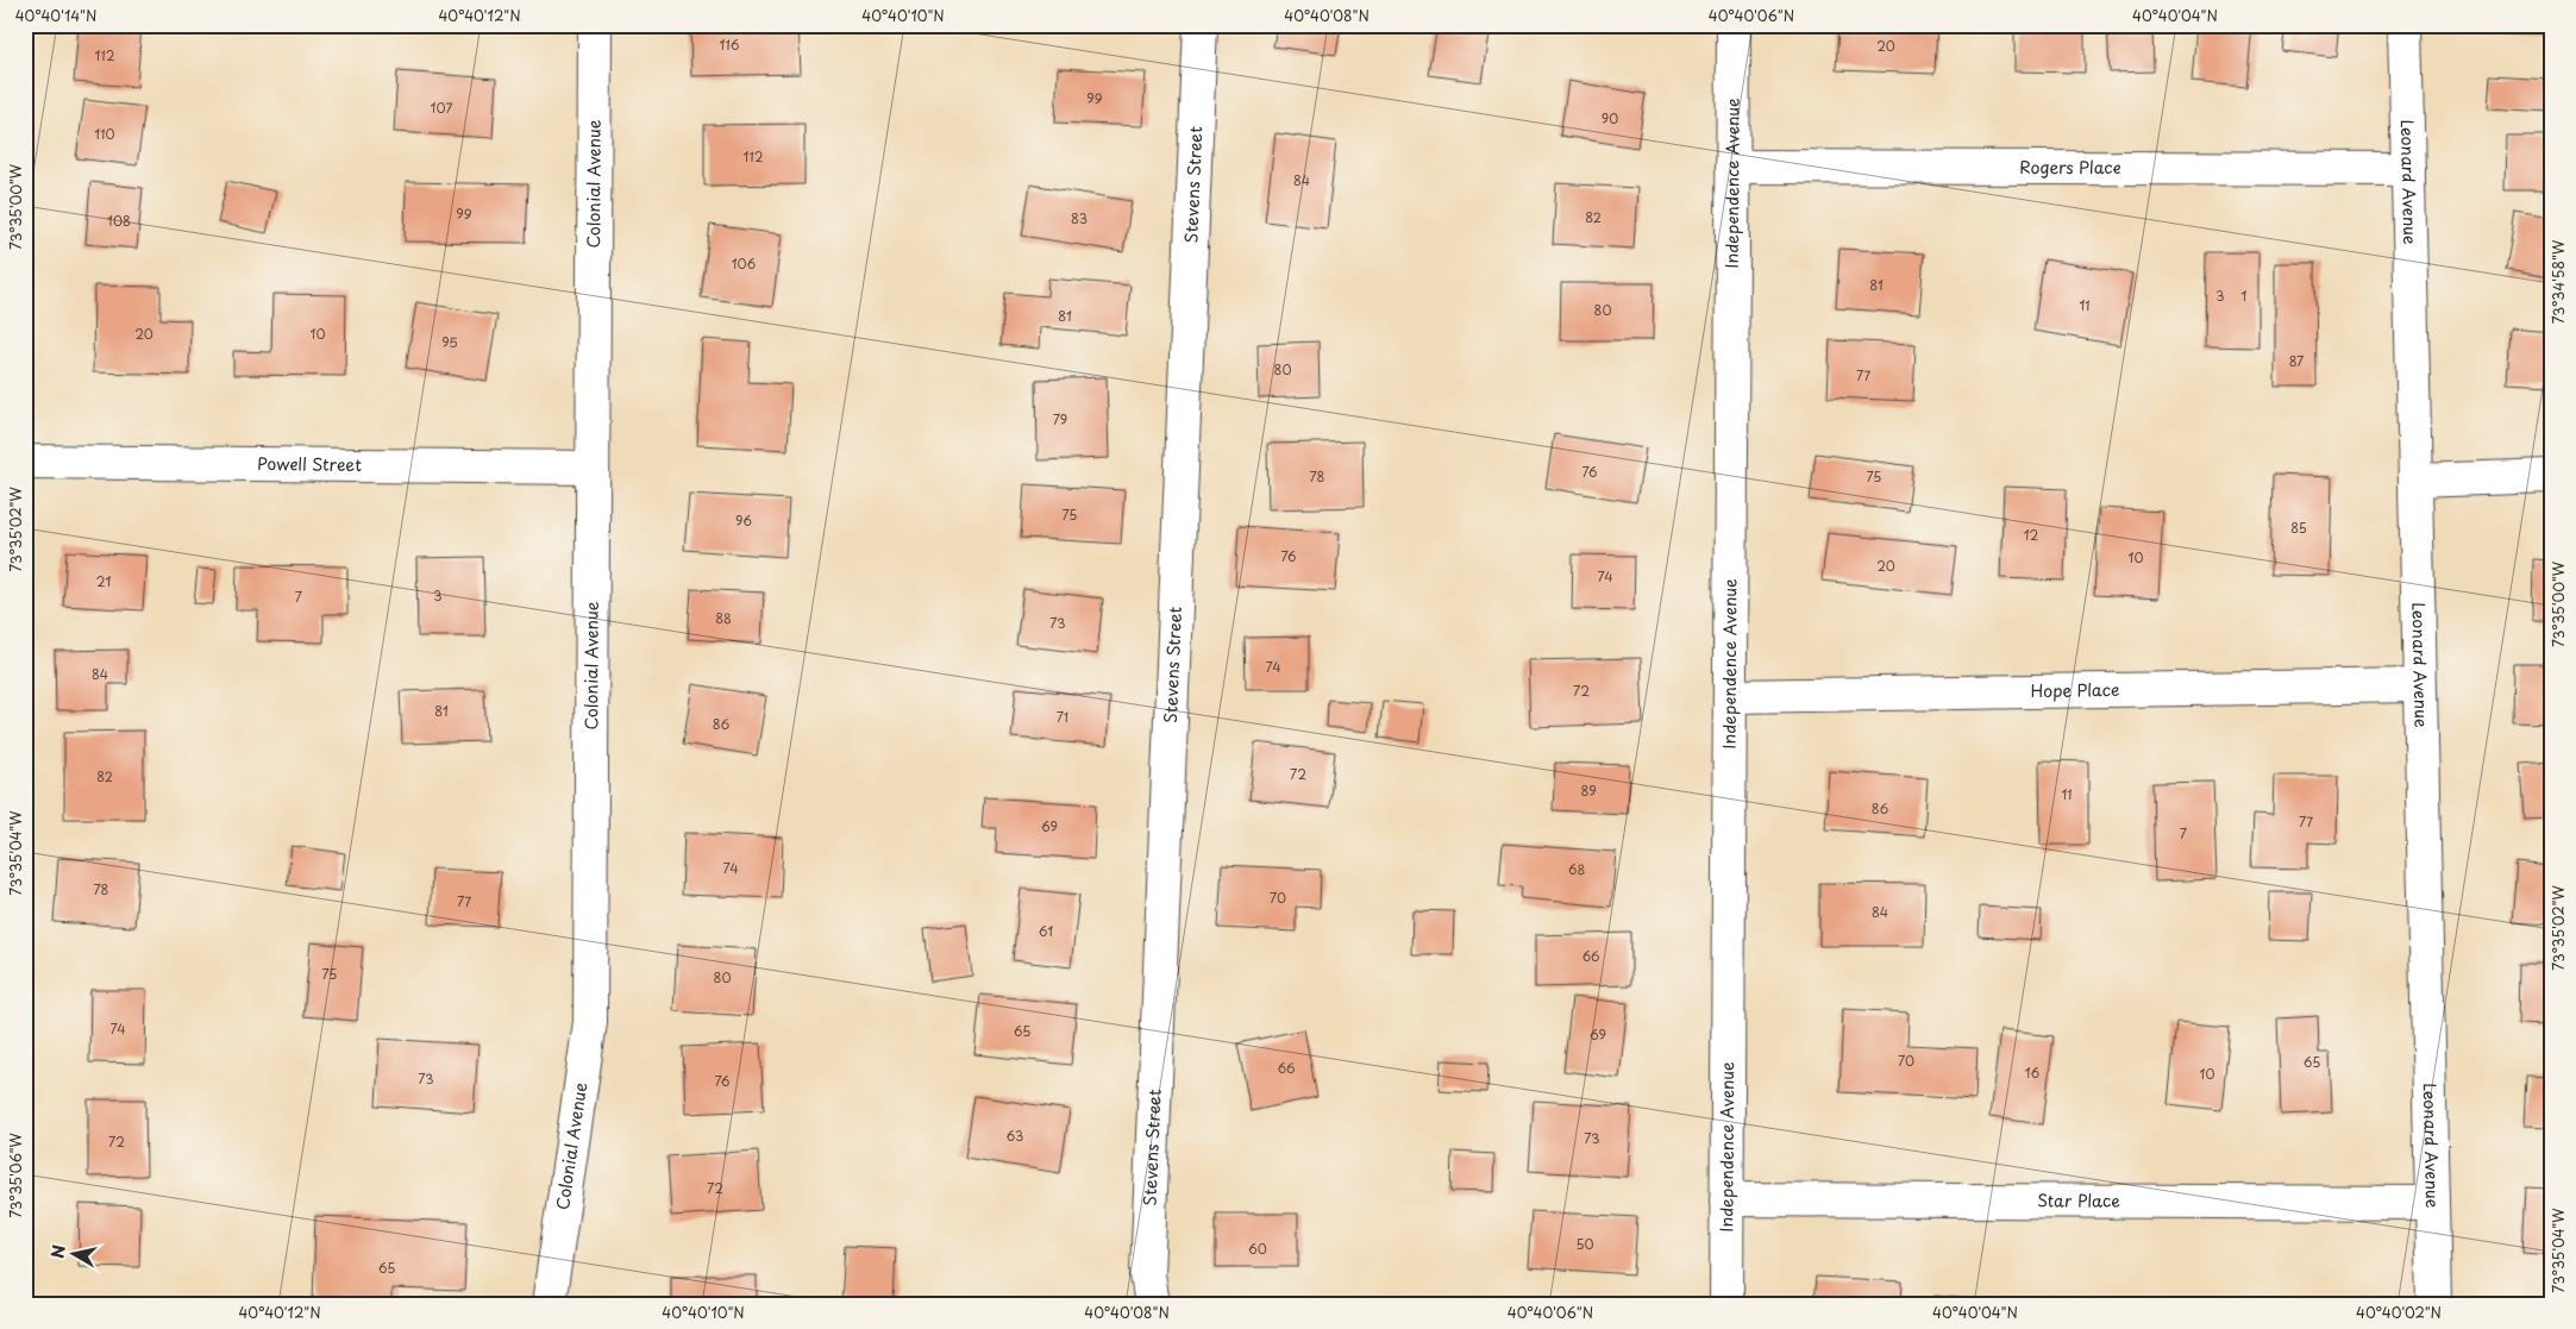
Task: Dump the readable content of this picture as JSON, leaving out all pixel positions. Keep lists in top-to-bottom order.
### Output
{
  "streets": {
    "street": [
      "Rogers Place",
      "Stevens Street",
      "Independence Avenue",
      "Leonard Avenue",
      "Colonial Avenue",
      "Powell Street",
      "Hope Place",
      "Star Place"
    ]
  },
  "crossings": [
    ["Rogers Place", "Independence Avenue"],
    ["Rogers Place", "Leonard Avenue"],
    ["Independence Avenue", "Hope Place"],
    ["Independence Avenue", "Star Place"],
    ["Leonard Avenue", "Hope Place"],
    ["Leonard Avenue", "Star Place"],
    ["Colonial Avenue", "Powell Street"]
  ],
  "house_numbers": [
    "116",
    "20",
    "112",
    "99",
    "107",
    "90",
    "110",
    "112",
    "84",
    "99",
    "82",
    "83",
    "108",
    "106",
    "81",
    "3",
    "1",
    "11",
    "80",
    "81",
    "20",
    "10",
    "95",
    "87",
    "80",
    "77",
    "79",
    "76",
    "78",
    "75",
    "75",
    "96",
    "85",
    "12",
    "76",
    "10",
    "20",
    "74",
    "21",
    "3",
    "7",
    "88",
    "73",
    "74",
    "84",
    "72",
    "81",
    "71",
    "86",
    "72",
    "82",
    "89",
    "11",
    "86",
    "77",
    "69",
    "7",
    "74",
    "68",
    "78",
    "70",
    "77",
    "84",
    "61",
    "66",
    "75",
    "80",
    "74",
    "65",
    "69",
    "70",
    "65",
    "66",
    "16",
    "10",
    "73",
    "76",
    "63",
    "73",
    "72",
    "72",
    "50",
    "60",
    "65"
  ],
  "north": "left",
  "coordinates": [
    "40°40'14\"N",
    "40°40'12\"N",
    "40°40'10\"N",
    "40°40'08\"N",
    "40°40'06\"N",
    "40°40'04\"N",
    "73°35'00\"W",
    "73°34'58\"W",
    "73°35'02\"W",
    "73°35'04\"W",
    "73°35'06\"W",
    "40°40'02\"N"
  ]
}
